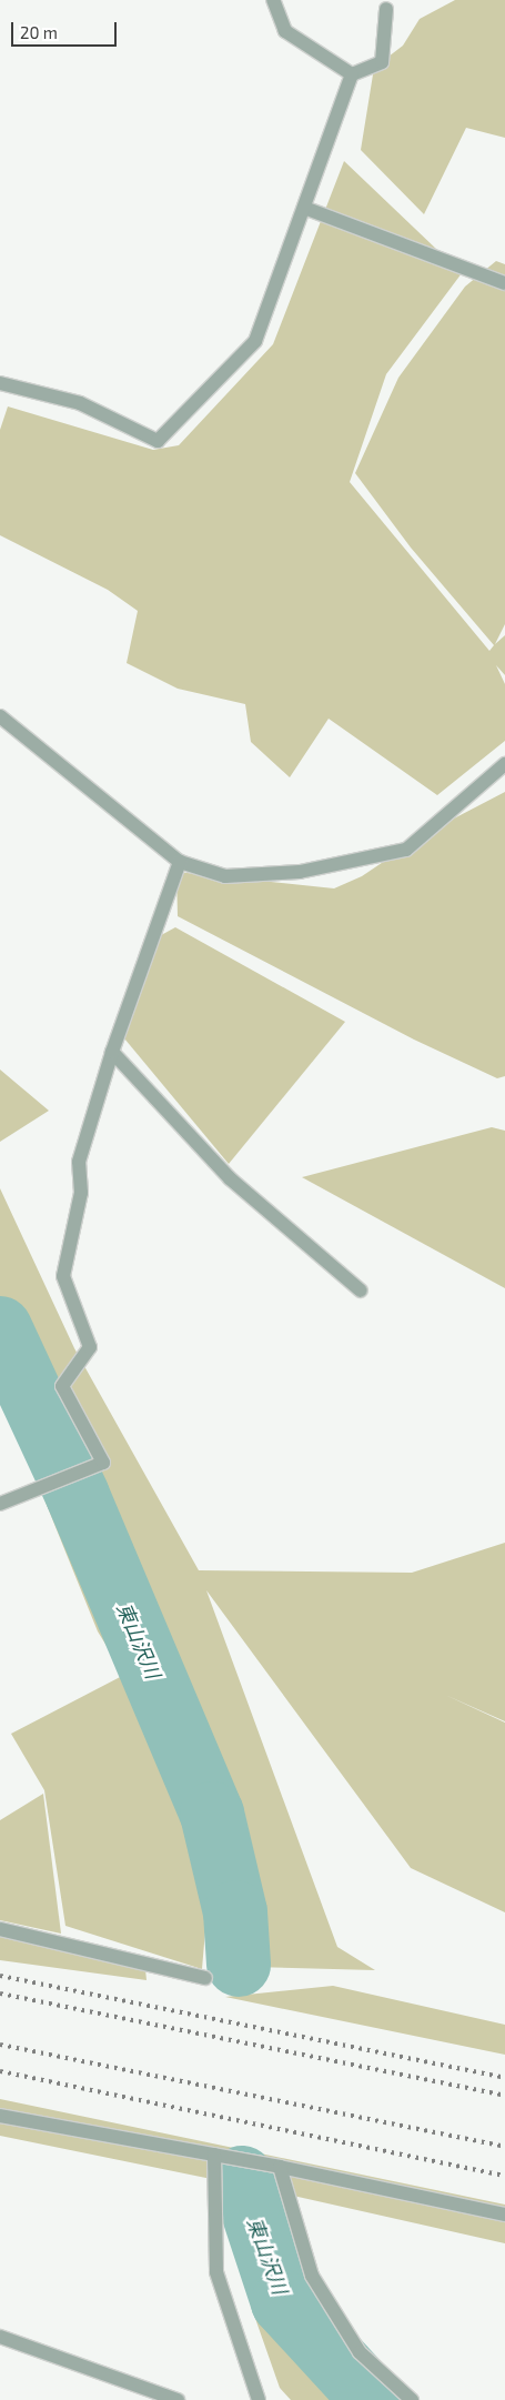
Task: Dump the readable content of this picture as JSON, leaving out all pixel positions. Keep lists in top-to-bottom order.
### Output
{
  "water": ["東山沢川"],
  "scale_bar": "20 m"
}
